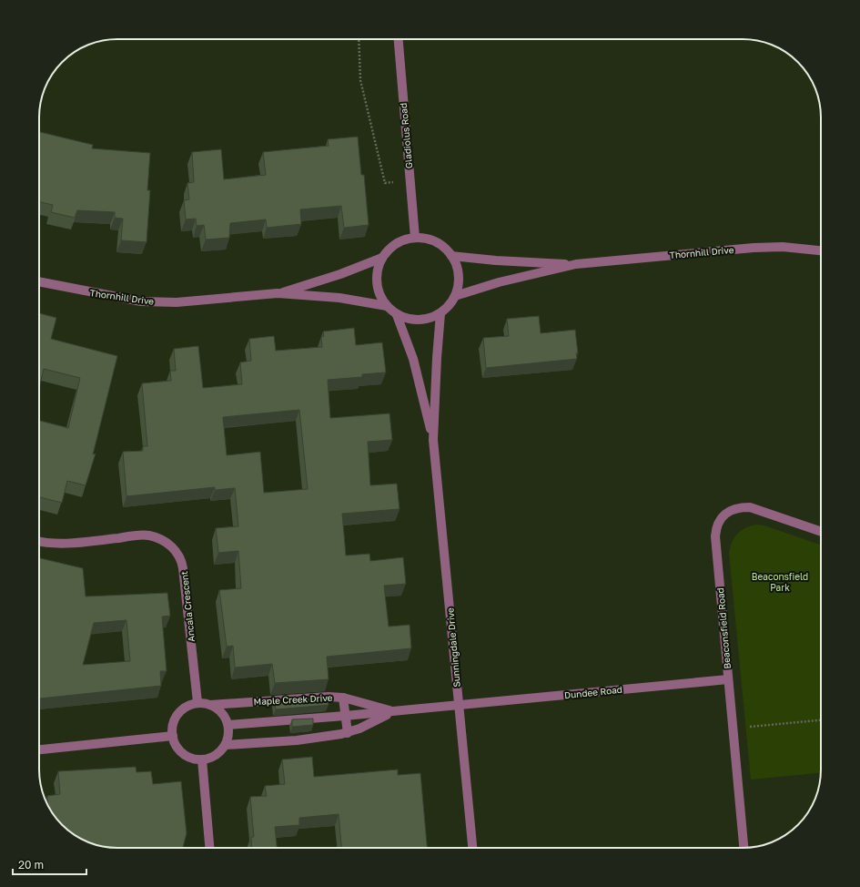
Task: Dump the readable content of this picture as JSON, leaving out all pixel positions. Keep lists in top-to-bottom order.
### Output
{
  "streets": {
    "street": [
      "Gladiolus Road",
      "Thornhill Drive",
      "Ancala Crescent",
      "Beaconsfield Road",
      "Sunningdale Drive",
      "Dundee Road",
      "Maple Creek Drive"
    ]
  },
  "crossings": [
    ["Gladiolus Road", "Thornhill Drive"],
    ["Gladiolus Road", "Sunningdale Drive"],
    ["Thornhill Drive", "Sunningdale Drive"],
    ["Ancala Crescent", "Maple Creek Drive"],
    ["Beaconsfield Road", "Dundee Road"],
    ["Sunningdale Drive", "Dundee Road"],
    ["Sunningdale Drive", "Maple Creek Drive"],
    ["Dundee Road", "Maple Creek Drive"]
  ],
  "parks": ["Beaconsfield Park"],
  "scale_bar": "20 m"
}
